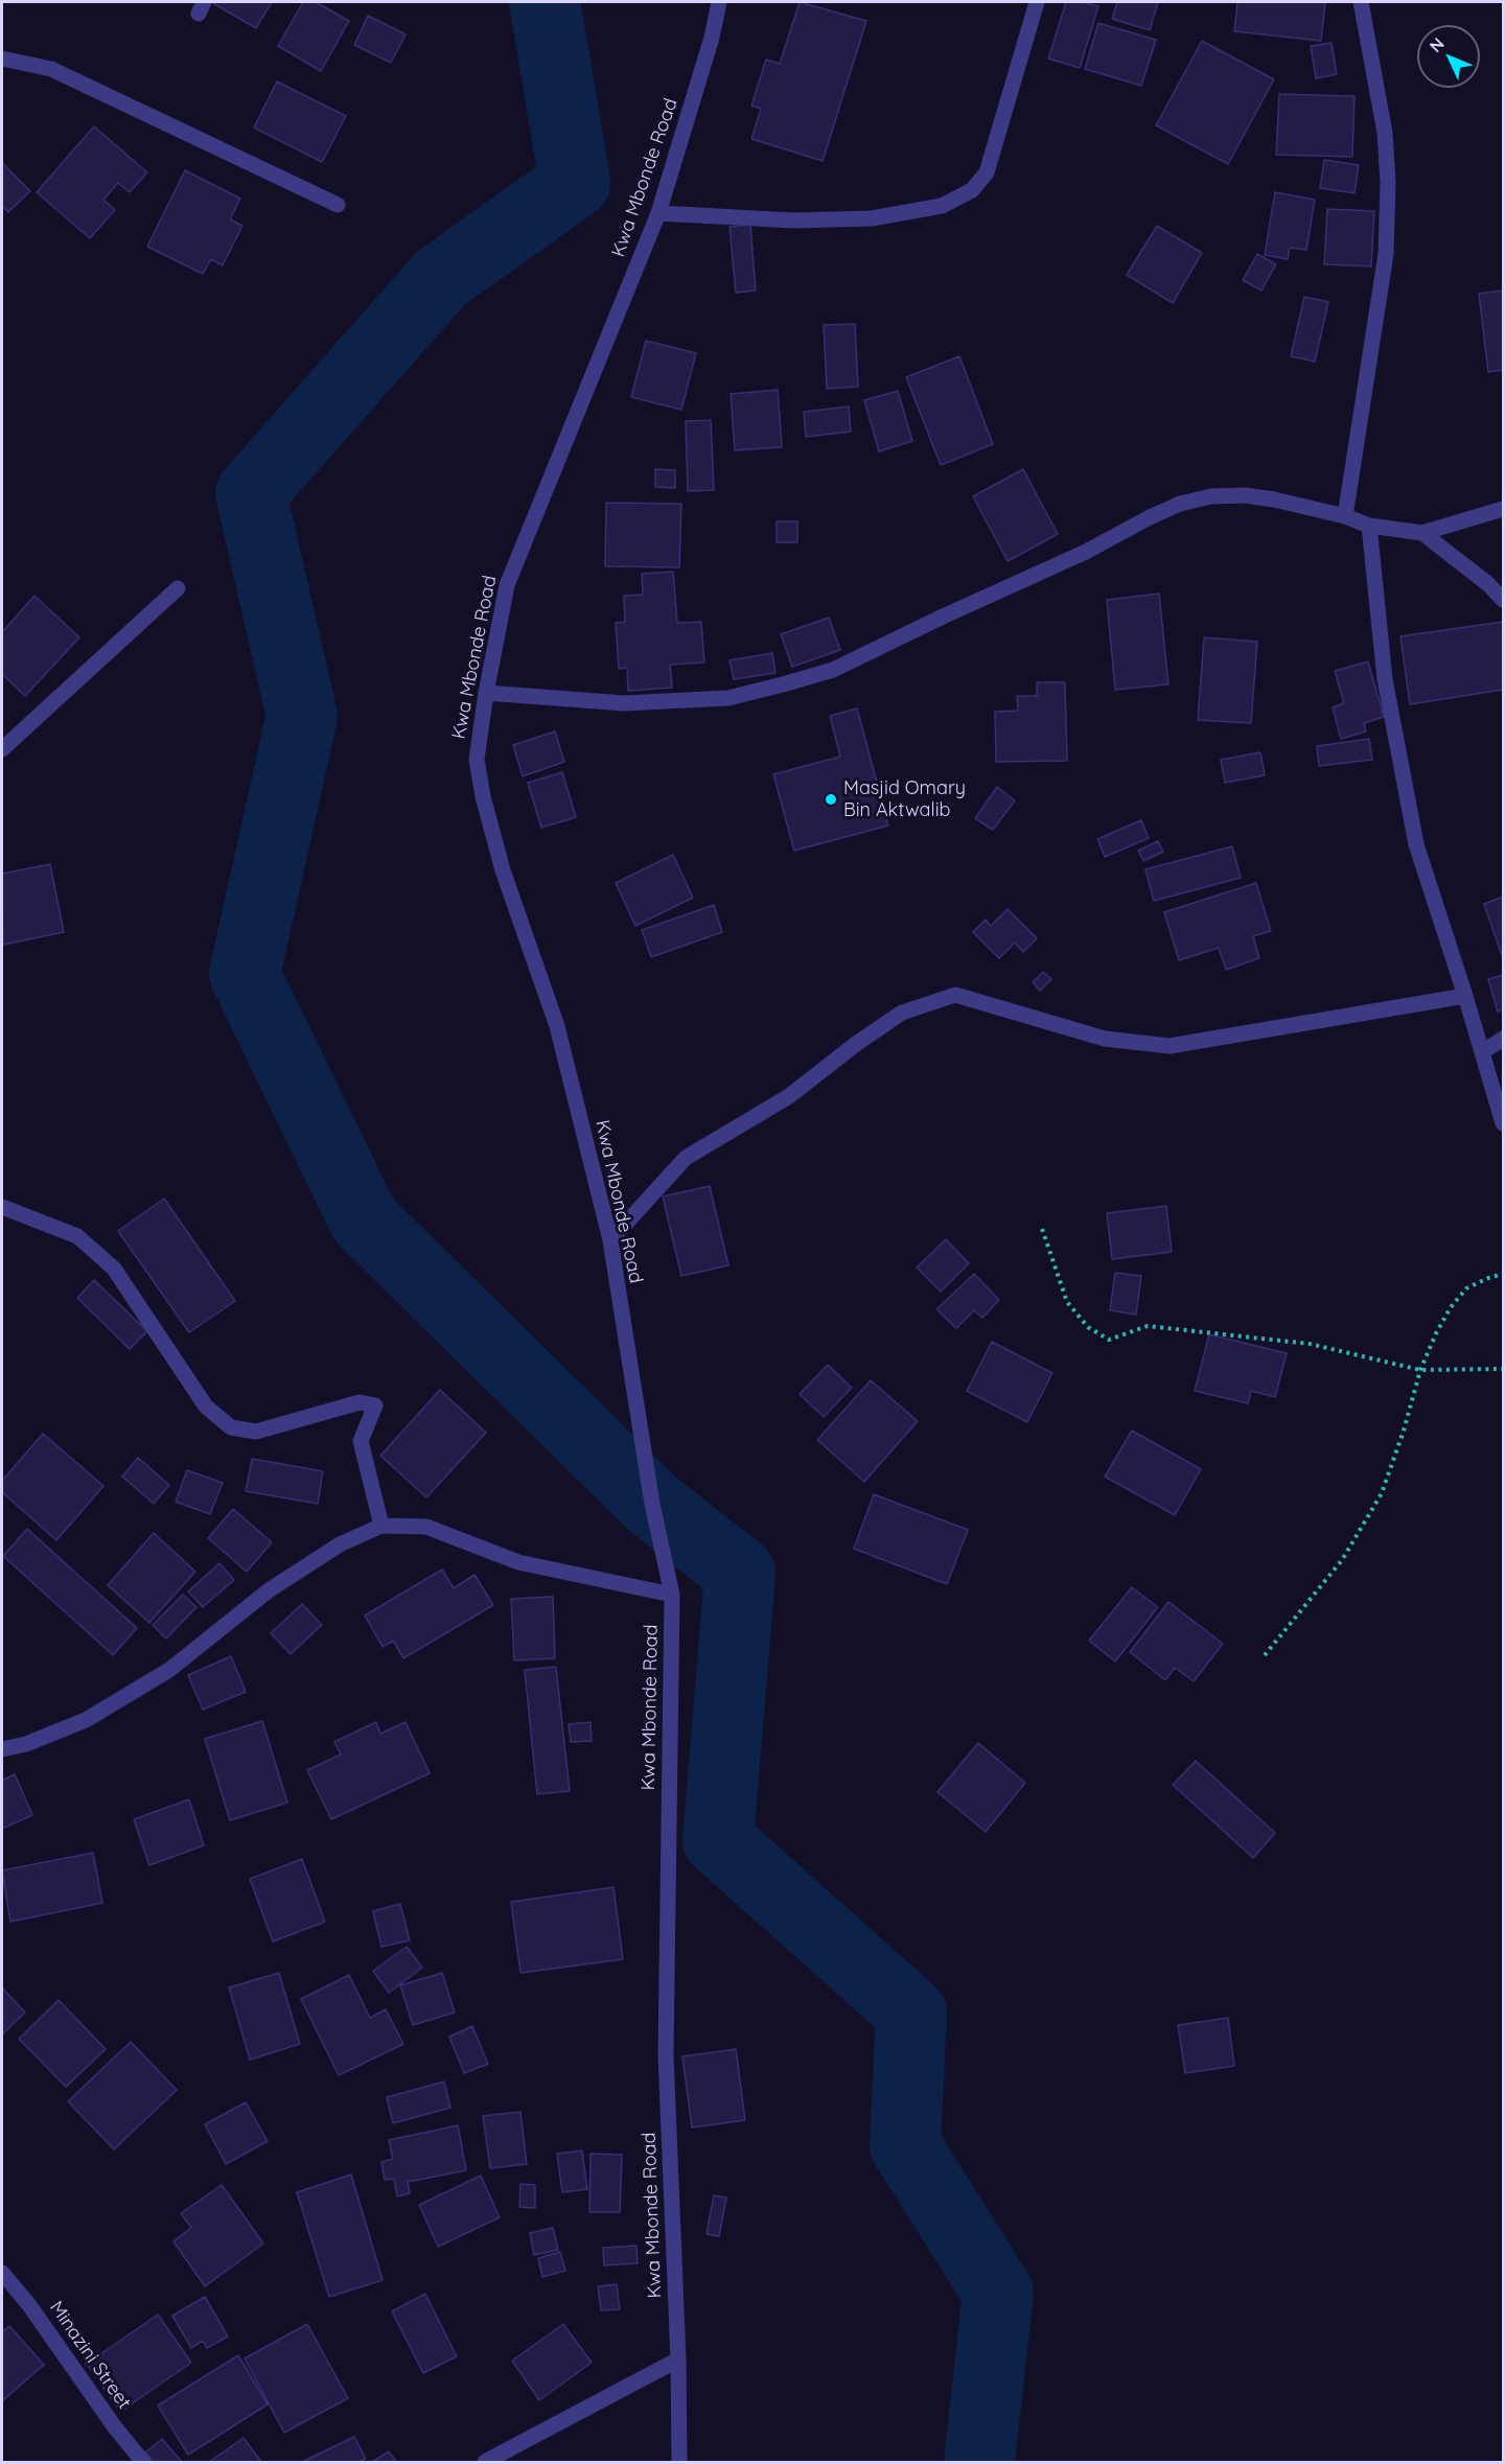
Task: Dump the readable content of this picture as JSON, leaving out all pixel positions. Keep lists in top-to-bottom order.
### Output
{
  "streets": {
    "street": ["Kwa Mbonde Road", "Minazini Street"]
  },
  "places": ["Masjid Omary Bin Aktwalib"],
  "north": "top left"
}
